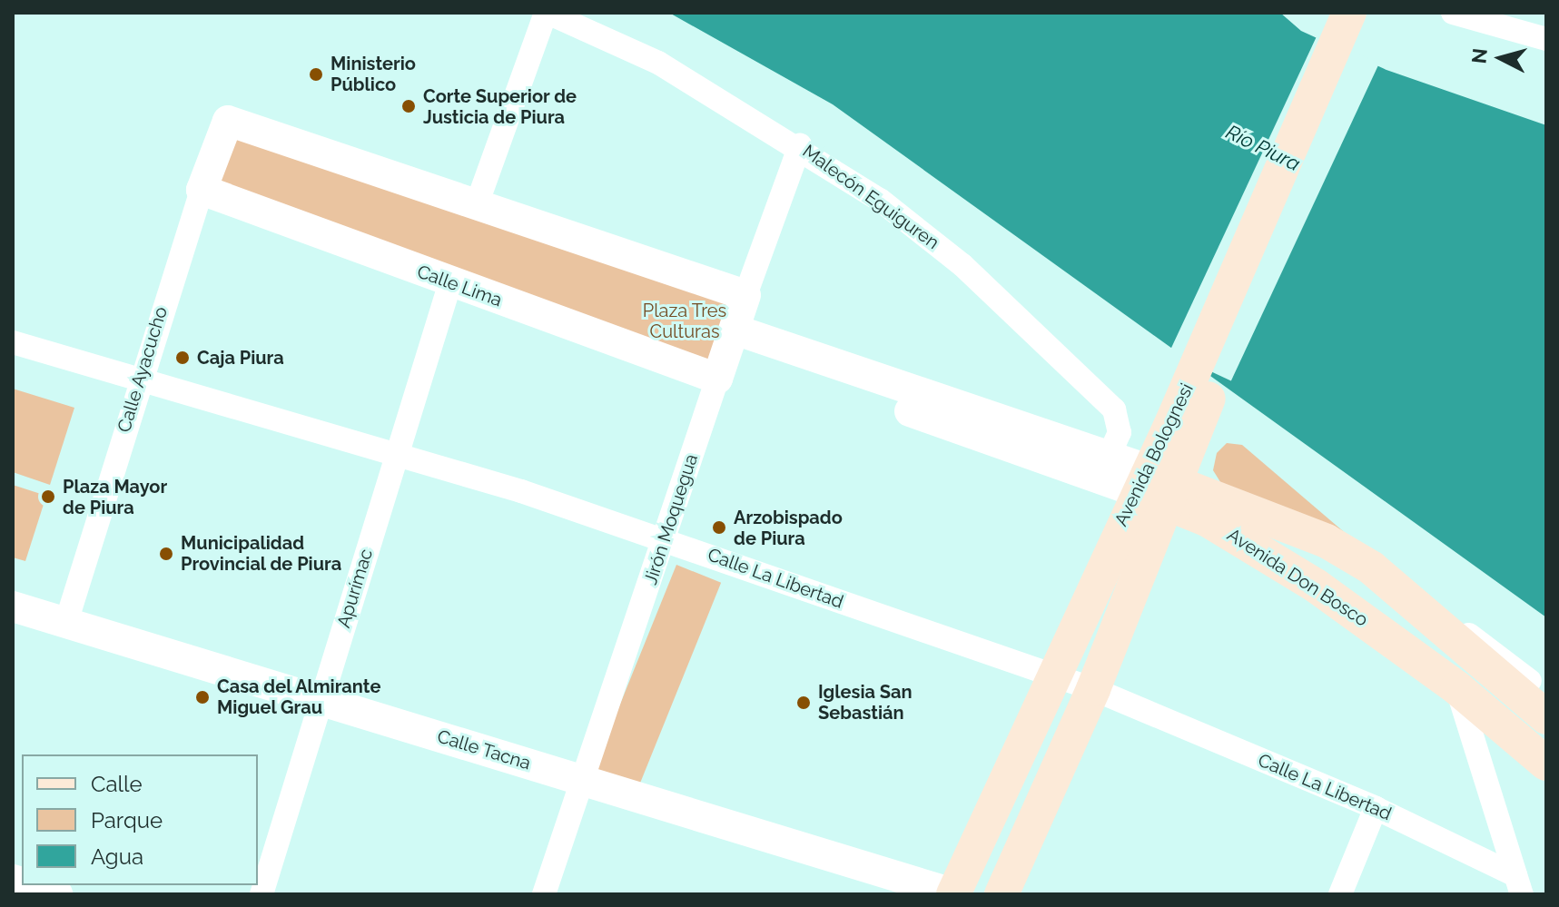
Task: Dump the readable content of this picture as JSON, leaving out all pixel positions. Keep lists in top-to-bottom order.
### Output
{
  "streets": {
    "main road": ["Avenida Bolognesi", "Avenida Don Bosco"],
    "street": [
      "Malecón Eguiguren",
      "Calle Lima",
      "Calle Ayacucho",
      "Jirón Moquegua",
      "Calle La Libertad",
      "Apurímac",
      "Calle Tacna"
    ]
  },
  "crossings": [
    ["Malecón Eguiguren", "Jirón Moquegua"],
    ["Malecón Eguiguren", "Avenida Don Bosco"],
    ["Calle Lima", "Calle Ayacucho"],
    ["Calle Lima", "Jirón Moquegua"],
    ["Calle Lima", "Apurímac"],
    ["Calle Ayacucho", "Calle La Libertad"],
    ["Calle Ayacucho", "Calle Tacna"],
    ["Avenida Bolognesi", "Avenida Don Bosco"],
    ["Avenida Bolognesi", "Calle La Libertad"],
    ["Avenida Bolognesi", "Calle Tacna"],
    ["Jirón Moquegua", "Avenida Don Bosco"],
    ["Jirón Moquegua", "Calle La Libertad"],
    ["Jirón Moquegua", "Calle Tacna"],
    ["Calle La Libertad", "Apurímac"],
    ["Apurímac", "Calle Tacna"]
  ],
  "water": ["Río Piura"],
  "parks": ["Plaza Tres Culturas"],
  "places": [
    "Ministerio Público",
    "Corte Superior de Justicia de Piura",
    "Caja Piura",
    "Plaza Mayor de Piura",
    "Arzobispado de Piura",
    "Municipalidad Provincial de Piura",
    "Casa del Almirante Miguel Grau",
    "Iglesia San Sebastián"
  ],
  "legend": ["Calle", "Parque", "Agua"],
  "north": "left"
}
